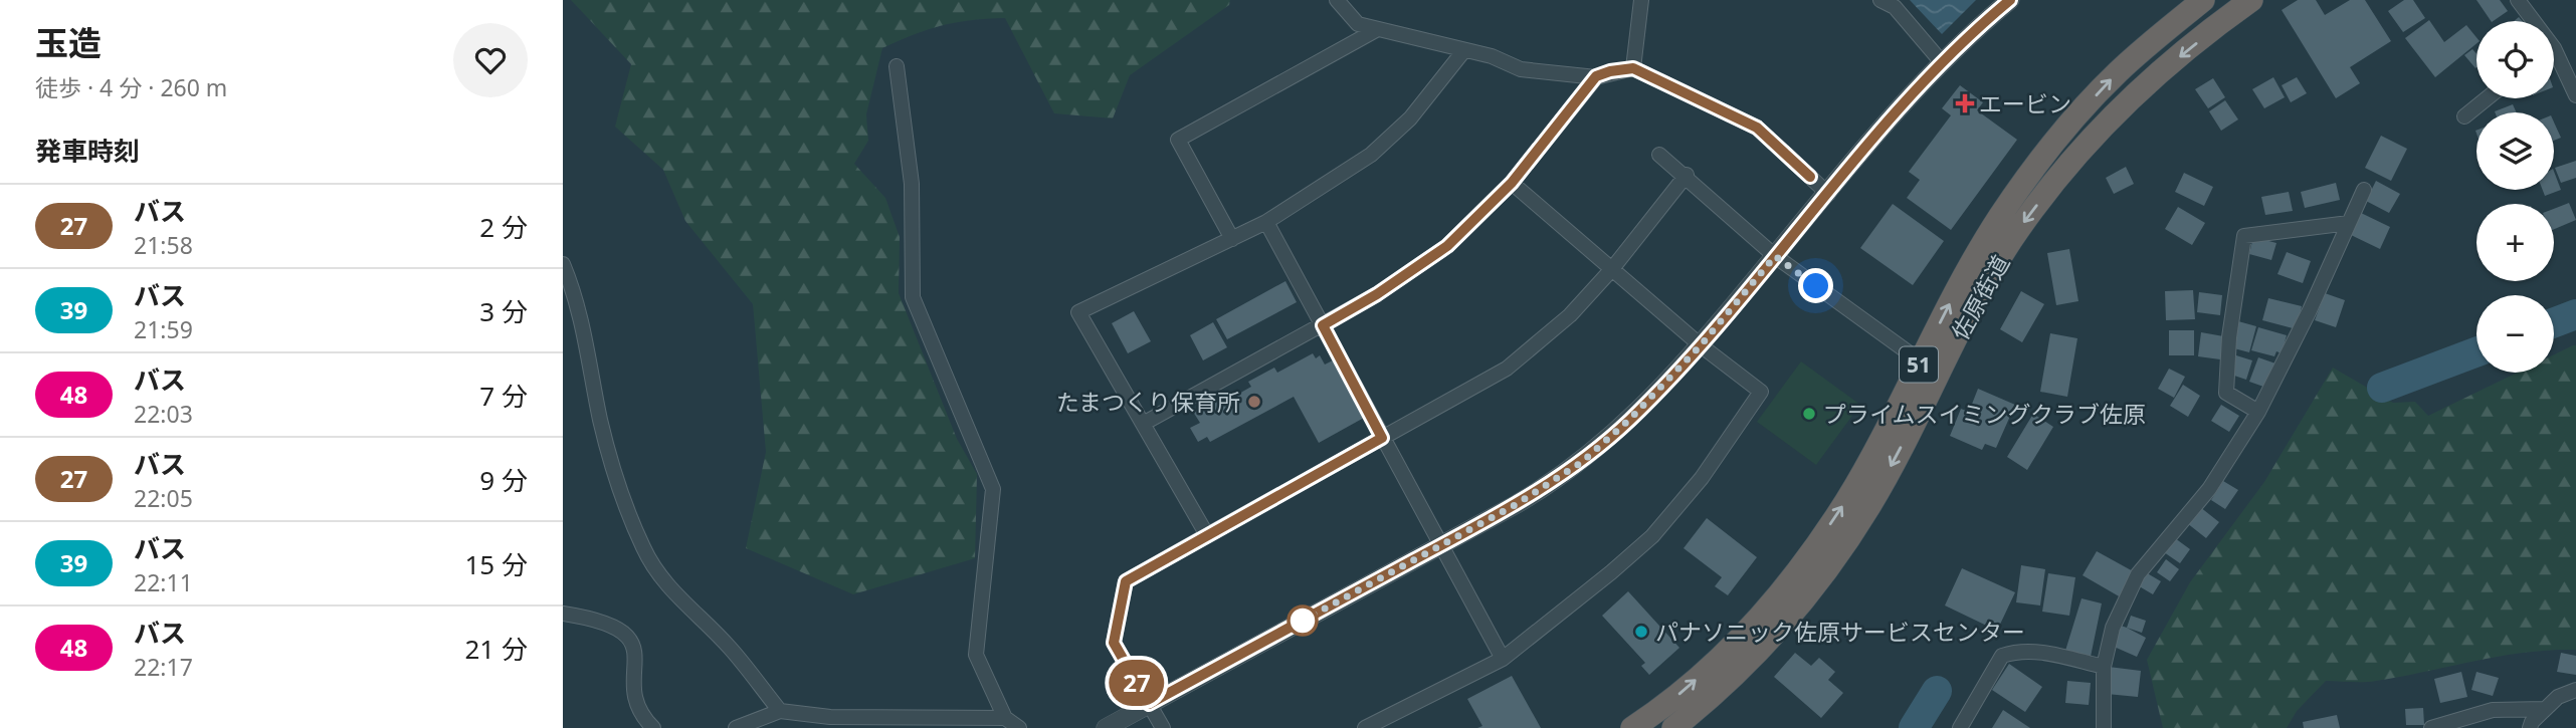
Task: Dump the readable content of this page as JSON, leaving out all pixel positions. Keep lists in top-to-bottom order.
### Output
{
  "streets": {
    "highway": ["佐原街道", "51"]
  },
  "places": {
    "health": ["エービン"],
    "other": ["たまつくり保育所", "プライムスイミングクラブ佐原", "パナソニック佐原サービスセンター"]
  },
  "lines": ["bus line 27"],
  "page": {
    "heading": [
      ["玉造", "徒歩 · 4 分 · 260 m"],
      "発車時刻"
    ],
    "on_map": "27",
    "map_buttons": ["+", "−"],
    "list": [
      {
        "mark": "27",
        "name": "バス",
        "note": "21:58",
        "value": "2 分"
      },
      {
        "mark": "39",
        "name": "バス",
        "note": "21:59",
        "value": "3 分"
      },
      {
        "mark": "48",
        "name": "バス",
        "note": "22:03",
        "value": "7 分"
      },
      {
        "mark": "27",
        "name": "バス",
        "note": "22:05",
        "value": "9 分"
      },
      {
        "mark": "39",
        "name": "バス",
        "note": "22:11",
        "value": "15 分"
      },
      {
        "mark": "48",
        "name": "バス",
        "note": "22:17",
        "value": "21 分"
      }
    ]
  }
}
